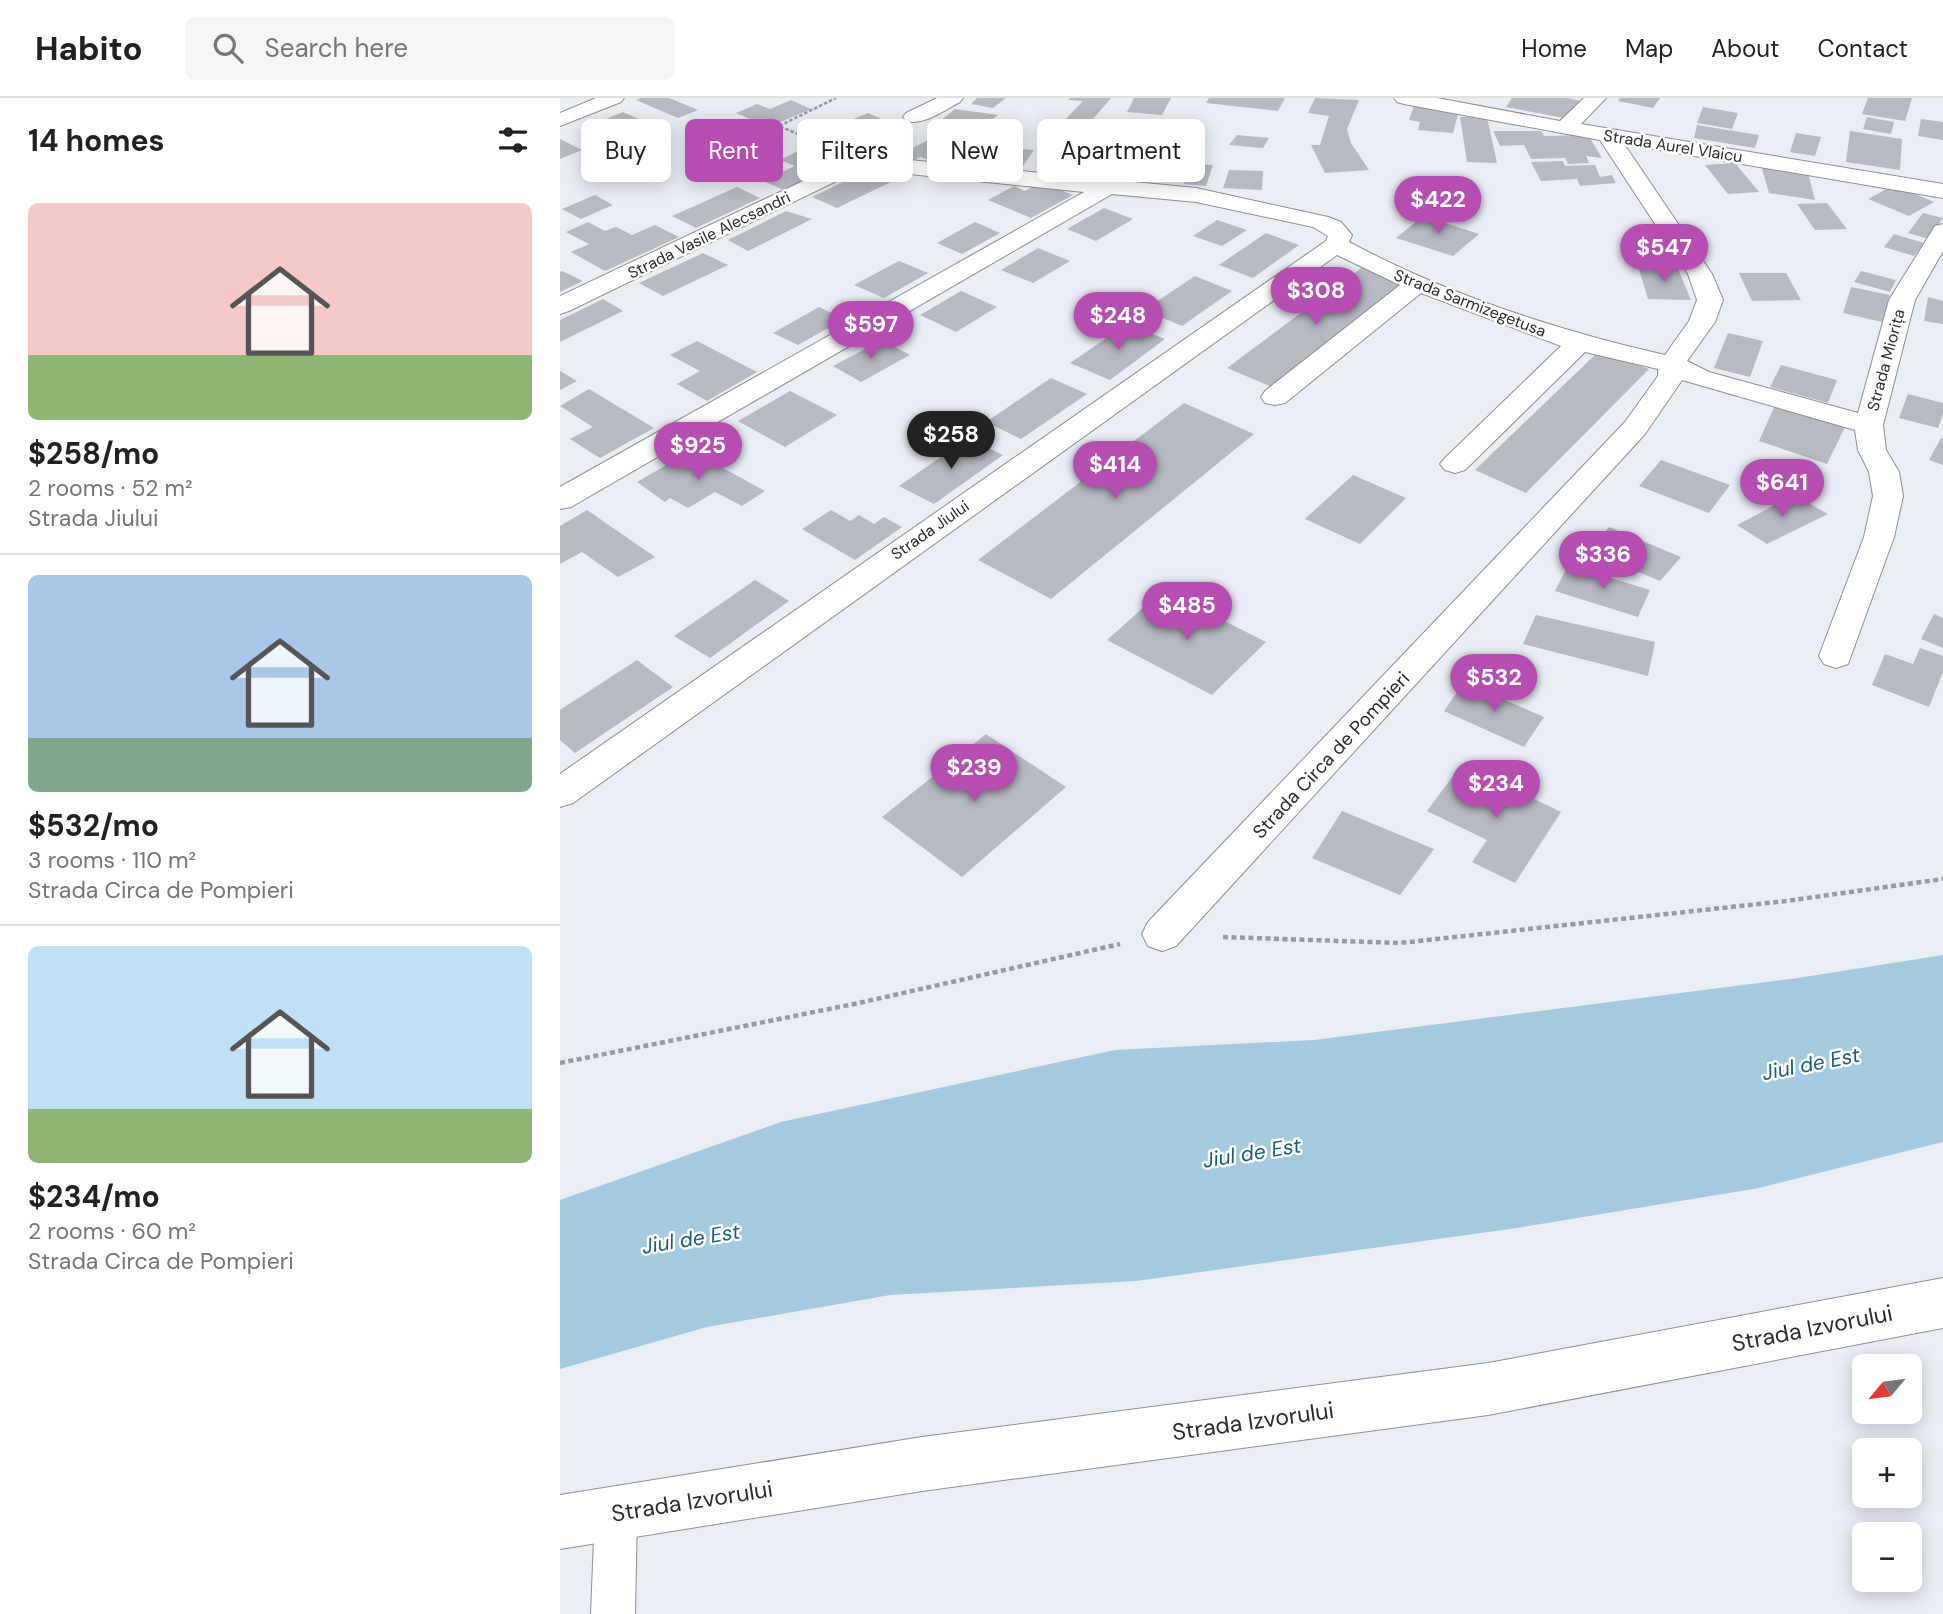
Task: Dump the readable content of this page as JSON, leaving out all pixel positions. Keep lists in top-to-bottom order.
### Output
{
  "streets": {
    "street": [
      "Strada Aurel Vlaicu",
      "Strada Vasile Alecsandri",
      "Strada Sarmizegetusa",
      "Strada Miorița",
      "Strada Jiului",
      "Strada Circa de Pompieri",
      "Strada Izvorului"
    ]
  },
  "crossings": [
    ["Strada Aurel Vlaicu", "Strada Circa de Pompieri"],
    ["Strada Sarmizegetusa", "Strada Miorița"],
    ["Strada Sarmizegetusa", "Strada Jiului"],
    ["Strada Sarmizegetusa", "Strada Circa de Pompieri"]
  ],
  "water": ["Jiul de Est"],
  "north": "bottom left",
  "page": {
    "header": "Habito",
    "search": "Search here",
    "nav": [
      "Home",
      "Map",
      "About",
      "Contact"
    ],
    "heading": "14 homes",
    "chip": [
      "Buy",
      "Rent",
      "Filters",
      "New",
      "Apartment"
    ],
    "price": [
      "$422",
      "$547",
      "$308",
      "$248",
      "$597",
      "$258",
      "$925",
      "$414",
      "$641",
      "$336",
      "$485",
      "$532",
      "$239",
      "$234"
    ],
    "list": [
      {
        "name": "$258/mo",
        "note": "2 rooms · 52 m² · Strada Jiului"
      },
      {
        "name": "$532/mo",
        "note": "3 rooms · 110 m² · Strada Circa de Pompieri"
      },
      {
        "name": "$234/mo",
        "note": "2 rooms · 60 m² · Strada Circa de Pompieri"
      }
    ],
    "map_buttons": ["+", "−"]
  }
}
